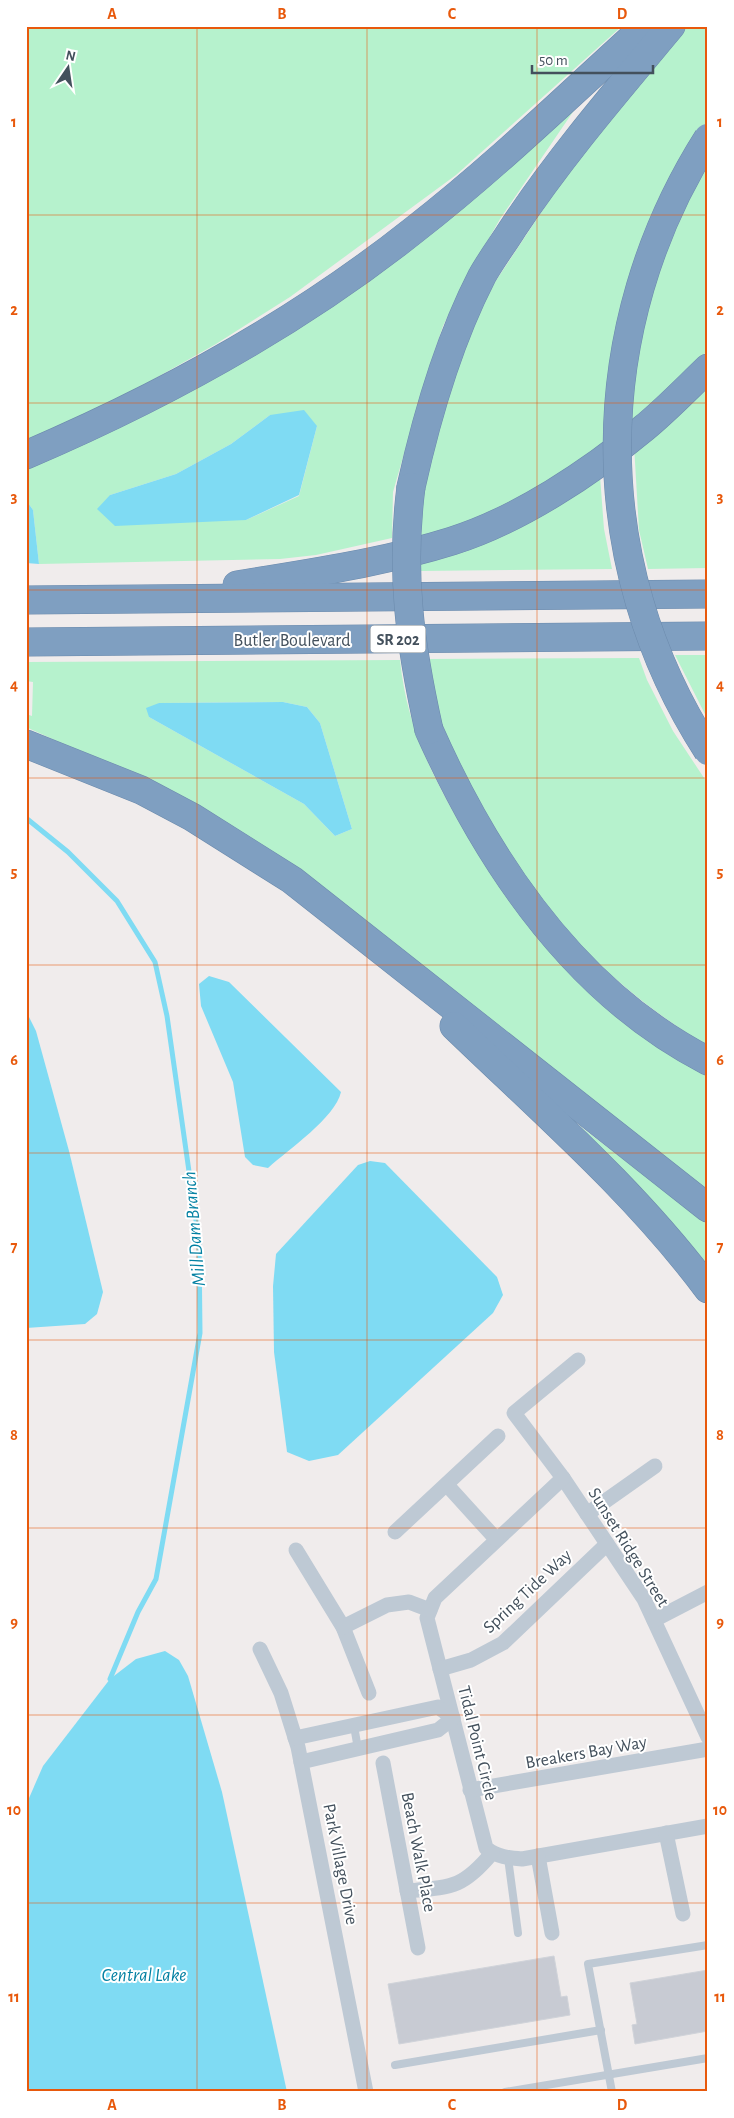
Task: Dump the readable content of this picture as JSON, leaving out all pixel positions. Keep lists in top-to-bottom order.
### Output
{
  "streets": {
    "highway": ["SR 202", "Butler Boulevard"],
    "street": [
      "Sunset Ridge Street",
      "Spring Tide Way",
      "Tidal Point Circle",
      "Breakers Bay Way",
      "Beach Walk Place",
      "Park Village Drive"
    ]
  },
  "crossings": [
    ["Sunset Ridge Street", "Spring Tide Way"],
    ["Sunset Ridge Street", "Breakers Bay Way"],
    ["Spring Tide Way", "Tidal Point Circle"],
    ["Tidal Point Circle", "Breakers Bay Way"]
  ],
  "water": ["Mill Dam Branch", "Central Lake"],
  "scale_bar": "50 m",
  "north": "top",
  "grid": {
    "columns": [
      "A",
      "B",
      "C",
      "D"
    ],
    "rows": [
      "1",
      "2",
      "3",
      "4",
      "5",
      "6",
      "7",
      "8",
      "9",
      "10",
      "11"
    ]
  }
}
